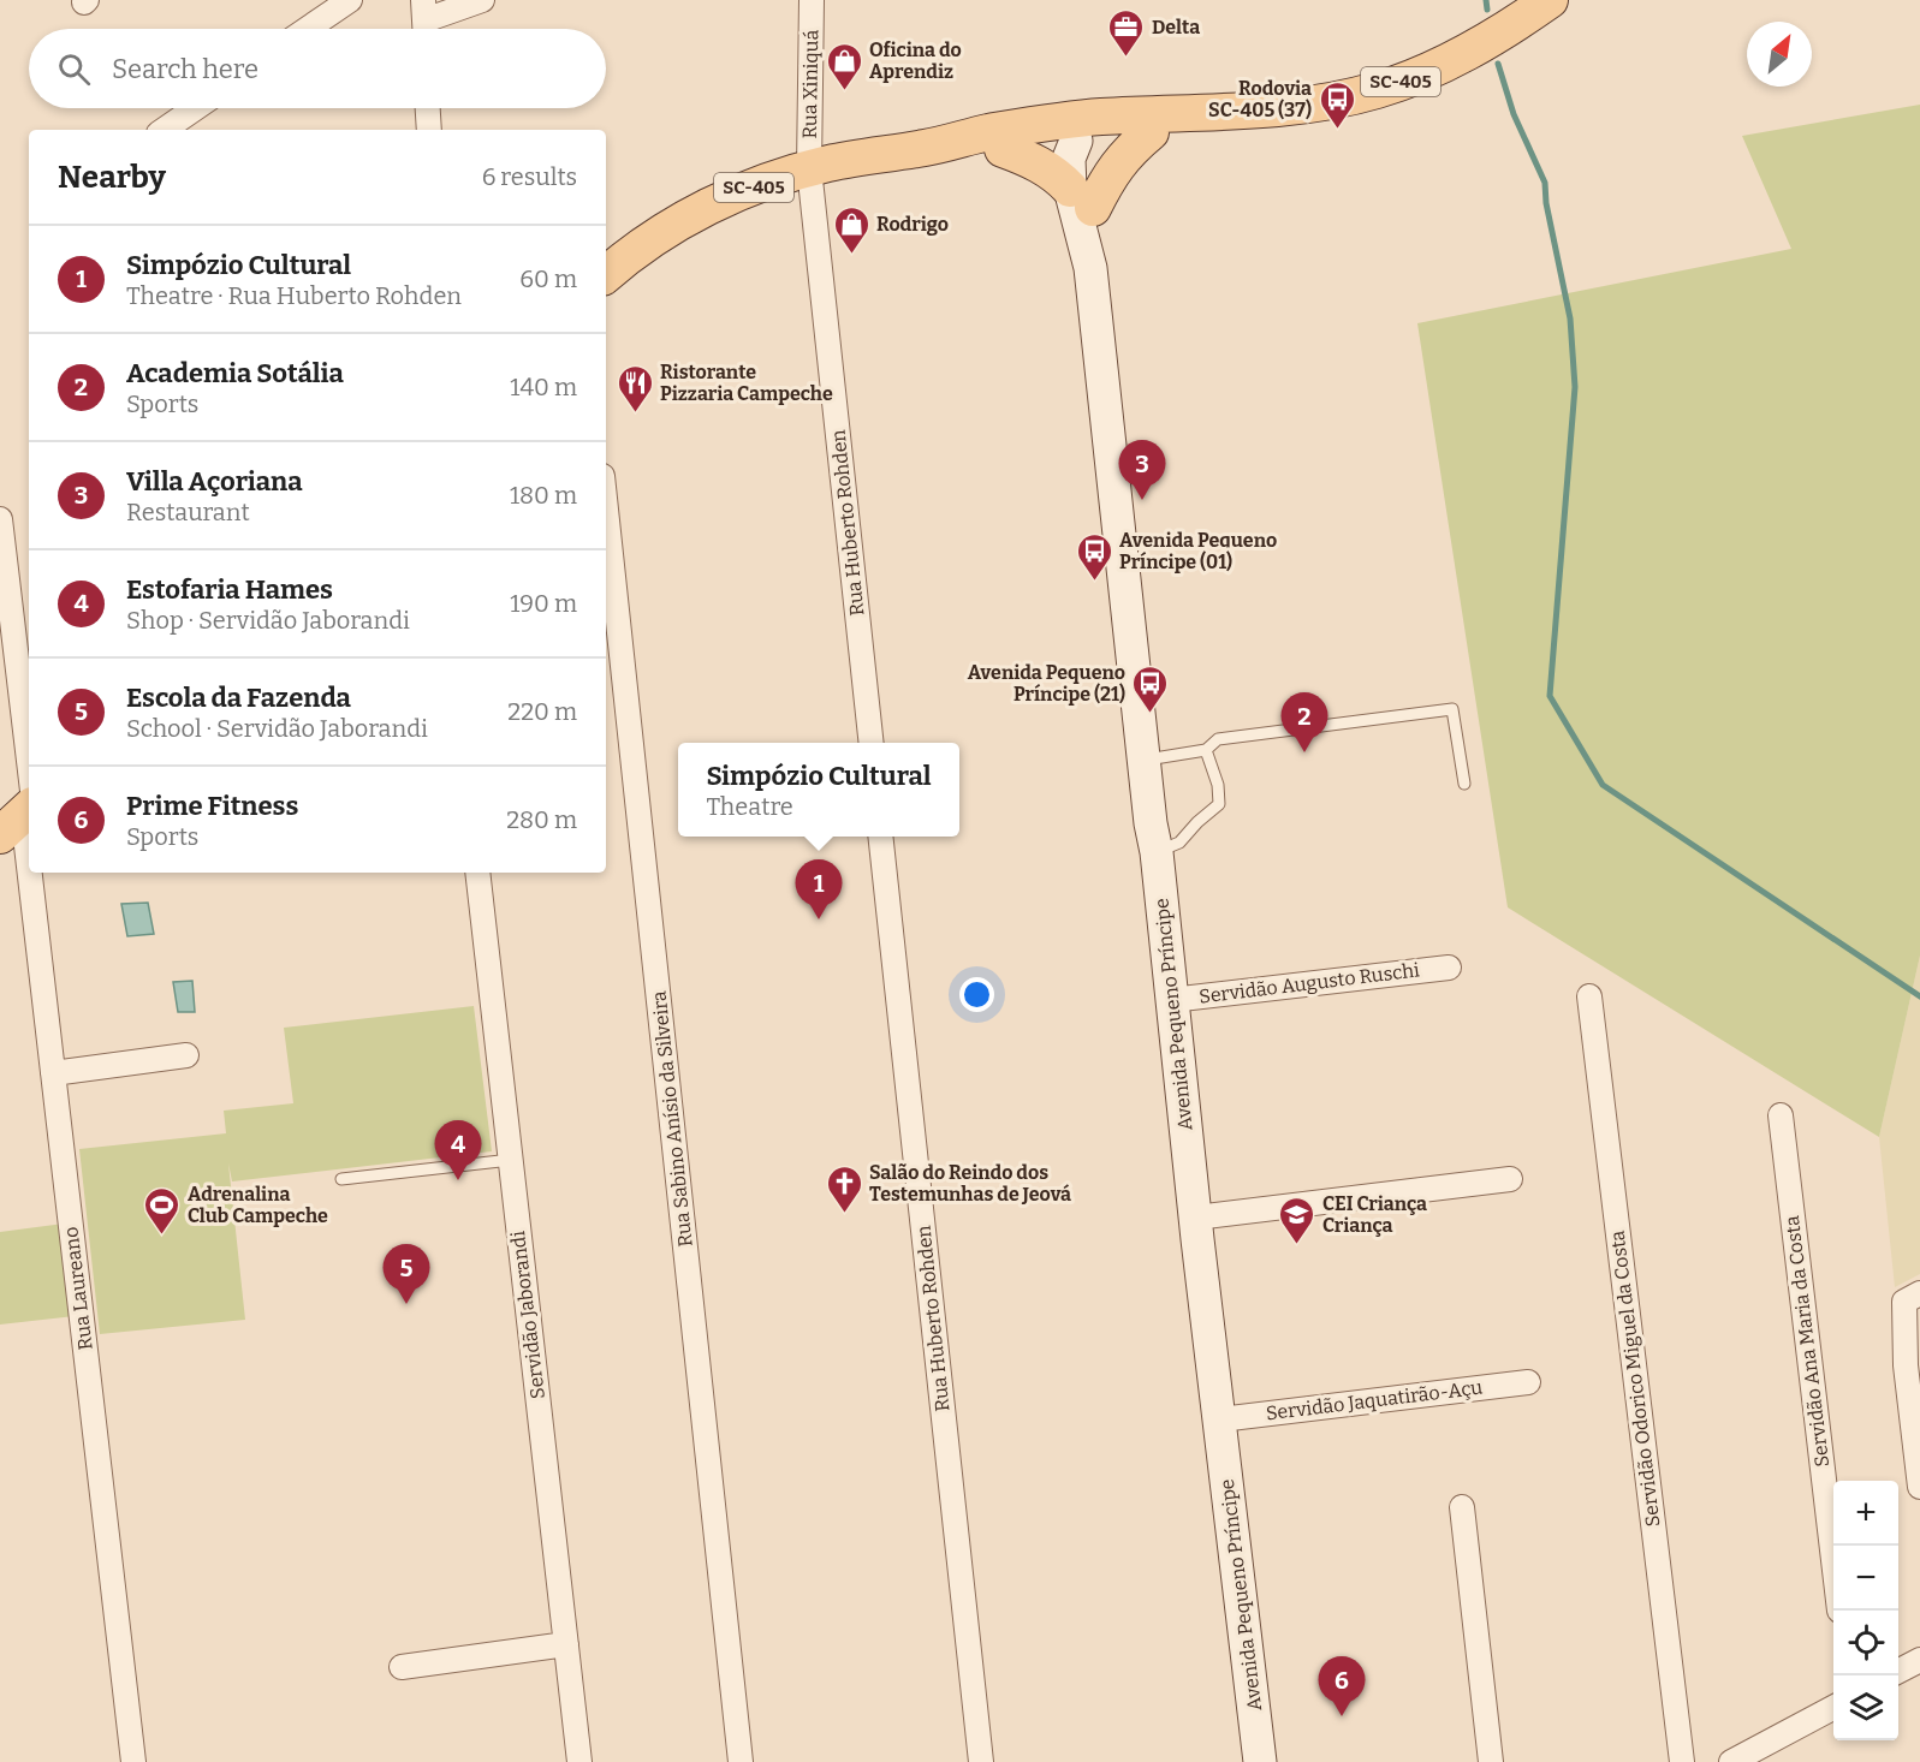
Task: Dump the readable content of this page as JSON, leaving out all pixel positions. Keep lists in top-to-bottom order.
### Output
{
  "streets": {
    "main road": ["SC-405", "Avenida Pequeno Príncipe"],
    "street": [
      "Rua Xiniquá",
      "Rua Huberto Rohden",
      "Servidão Augusto Ruschi",
      "Rua Sabino Anísio da Silveira",
      "Rua Laureano",
      "Servidão Jaborandi",
      "Servidão Ana Maria da Costa",
      "Servidão Odorico Miguel da Costa",
      "Servidão Jaquatirão-Açu"
    ]
  },
  "crossings": [
    ["SC-405", "Rua Xiniquá"],
    ["SC-405", "Rua Huberto Rohden"],
    ["SC-405", "Avenida Pequeno Príncipe"],
    ["Rua Xiniquá", "Rua Huberto Rohden"],
    ["Servidão Augusto Ruschi", "Avenida Pequeno Príncipe"],
    ["Avenida Pequeno Príncipe", "Servidão Jaquatirão-Açu"]
  ],
  "places": {
    "office": ["Delta"],
    "shop": ["Oficina do Aprendiz", "Rodrigo"],
    "bus stop": ["Rodovia SC-405 (37)", "Avenida Pequeno Príncipe (01)", "Avenida Pequeno Príncipe (21)"],
    "restaurant": ["Ristorante Pizzaria Campeche"],
    "church": ["Salão do Reindo dos Testemunhas de Jeová"],
    "sports": ["Adrenalina Club Campeche"],
    "school or university": ["CEI Criança Criança"]
  },
  "north": "top right",
  "page": {
    "search": "Search here",
    "heading": ["Nearby", "6 results"],
    "list": [
      {
        "mark": "1",
        "name": "Simpózio Cultural",
        "note": "Theatre · Rua Huberto Rohden",
        "value": "60 m"
      },
      {
        "mark": "2",
        "name": "Academia Sotália",
        "note": "Sports",
        "value": "140 m"
      },
      {
        "mark": "3",
        "name": "Villa Açoriana",
        "note": "Restaurant",
        "value": "180 m"
      },
      {
        "mark": "4",
        "name": "Estofaria Hames",
        "note": "Shop · Servidão Jaborandi",
        "value": "190 m"
      },
      {
        "mark": "5",
        "name": "Escola da Fazenda",
        "note": "School · Servidão Jaborandi",
        "value": "220 m"
      },
      {
        "mark": "6",
        "name": "Prime Fitness",
        "note": "Sports",
        "value": "280 m"
      }
    ],
    "pins": [
      "3",
      "2",
      "1",
      "4",
      "5",
      "6"
    ],
    "popup": ["Simpózio Cultural", "Theatre"],
    "map_buttons": ["+", "−"]
  }
}
